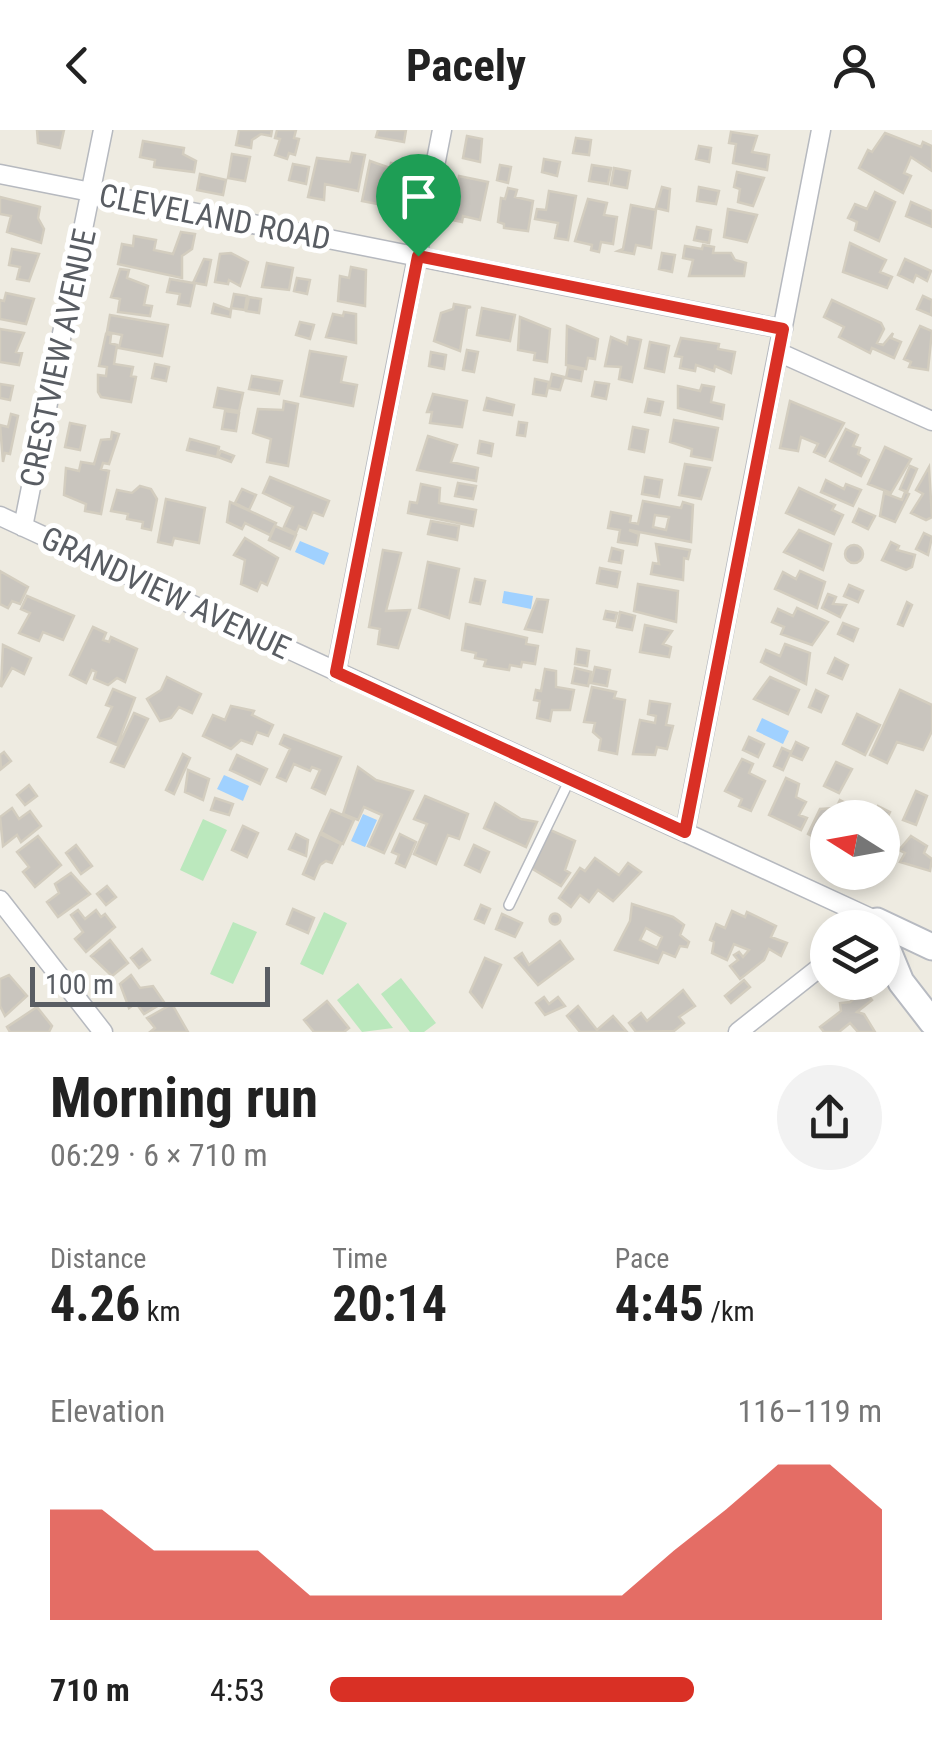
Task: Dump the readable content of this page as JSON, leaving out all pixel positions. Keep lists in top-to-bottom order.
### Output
{
  "streets": {
    "street": ["CLEVELAND ROAD", "CRESTVIEW AVENUE", "GRANDVIEW AVENUE"]
  },
  "crossings": [
    ["CLEVELAND ROAD", "CRESTVIEW AVENUE"],
    ["CRESTVIEW AVENUE", "GRANDVIEW AVENUE"]
  ],
  "scale_bar": "100 m",
  "north": "left",
  "page": {
    "header": "Pacely",
    "scale": "100 m",
    "heading": ["Morning run", "06:29 · 6 × 710 m"],
    "stats": [
      ["Distance", "4.26 km"],
      ["Time", "20:14"],
      ["Pace", "4:45 /km"]
    ],
    "chart": ["Elevation", "116–119 m"],
    "list": [
      {
        "name": "710 m",
        "note": "4:53"
      }
    ]
  }
}
